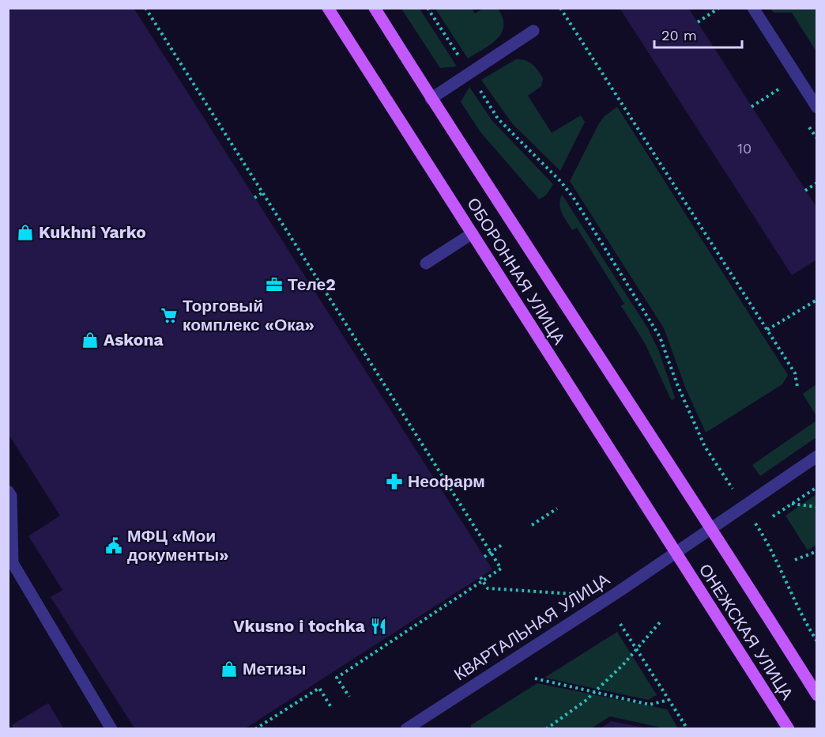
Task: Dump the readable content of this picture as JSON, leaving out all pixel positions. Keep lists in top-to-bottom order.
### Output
{
  "streets": {
    "main road": ["ОБОРОННАЯ УЛИЦА", "ОНЕЖСКАЯ УЛИЦА"],
    "street": ["КВАРТАЛЬНАЯ УЛИЦА"]
  },
  "crossings": [
    ["ОБОРОННАЯ УЛИЦА", "КВАРТАЛЬНАЯ УЛИЦА"],
    ["ОБОРОННАЯ УЛИЦА", "ОНЕЖСКАЯ УЛИЦА"],
    ["КВАРТАЛЬНАЯ УЛИЦА", "ОНЕЖСКАЯ УЛИЦА"]
  ],
  "places": {
    "shop": ["Kukhni Yarko", "Askona", "Метизы"],
    "office": ["Теле2"],
    "supermarket": ["Торговый комплекс «Ока»"],
    "pharmacy": ["Неофарм"],
    "public building": ["МФЦ «Мои документы»"],
    "restaurant": ["Vkusno i tochka"]
  },
  "house_numbers": ["10"],
  "scale_bar": "20 m"
}
